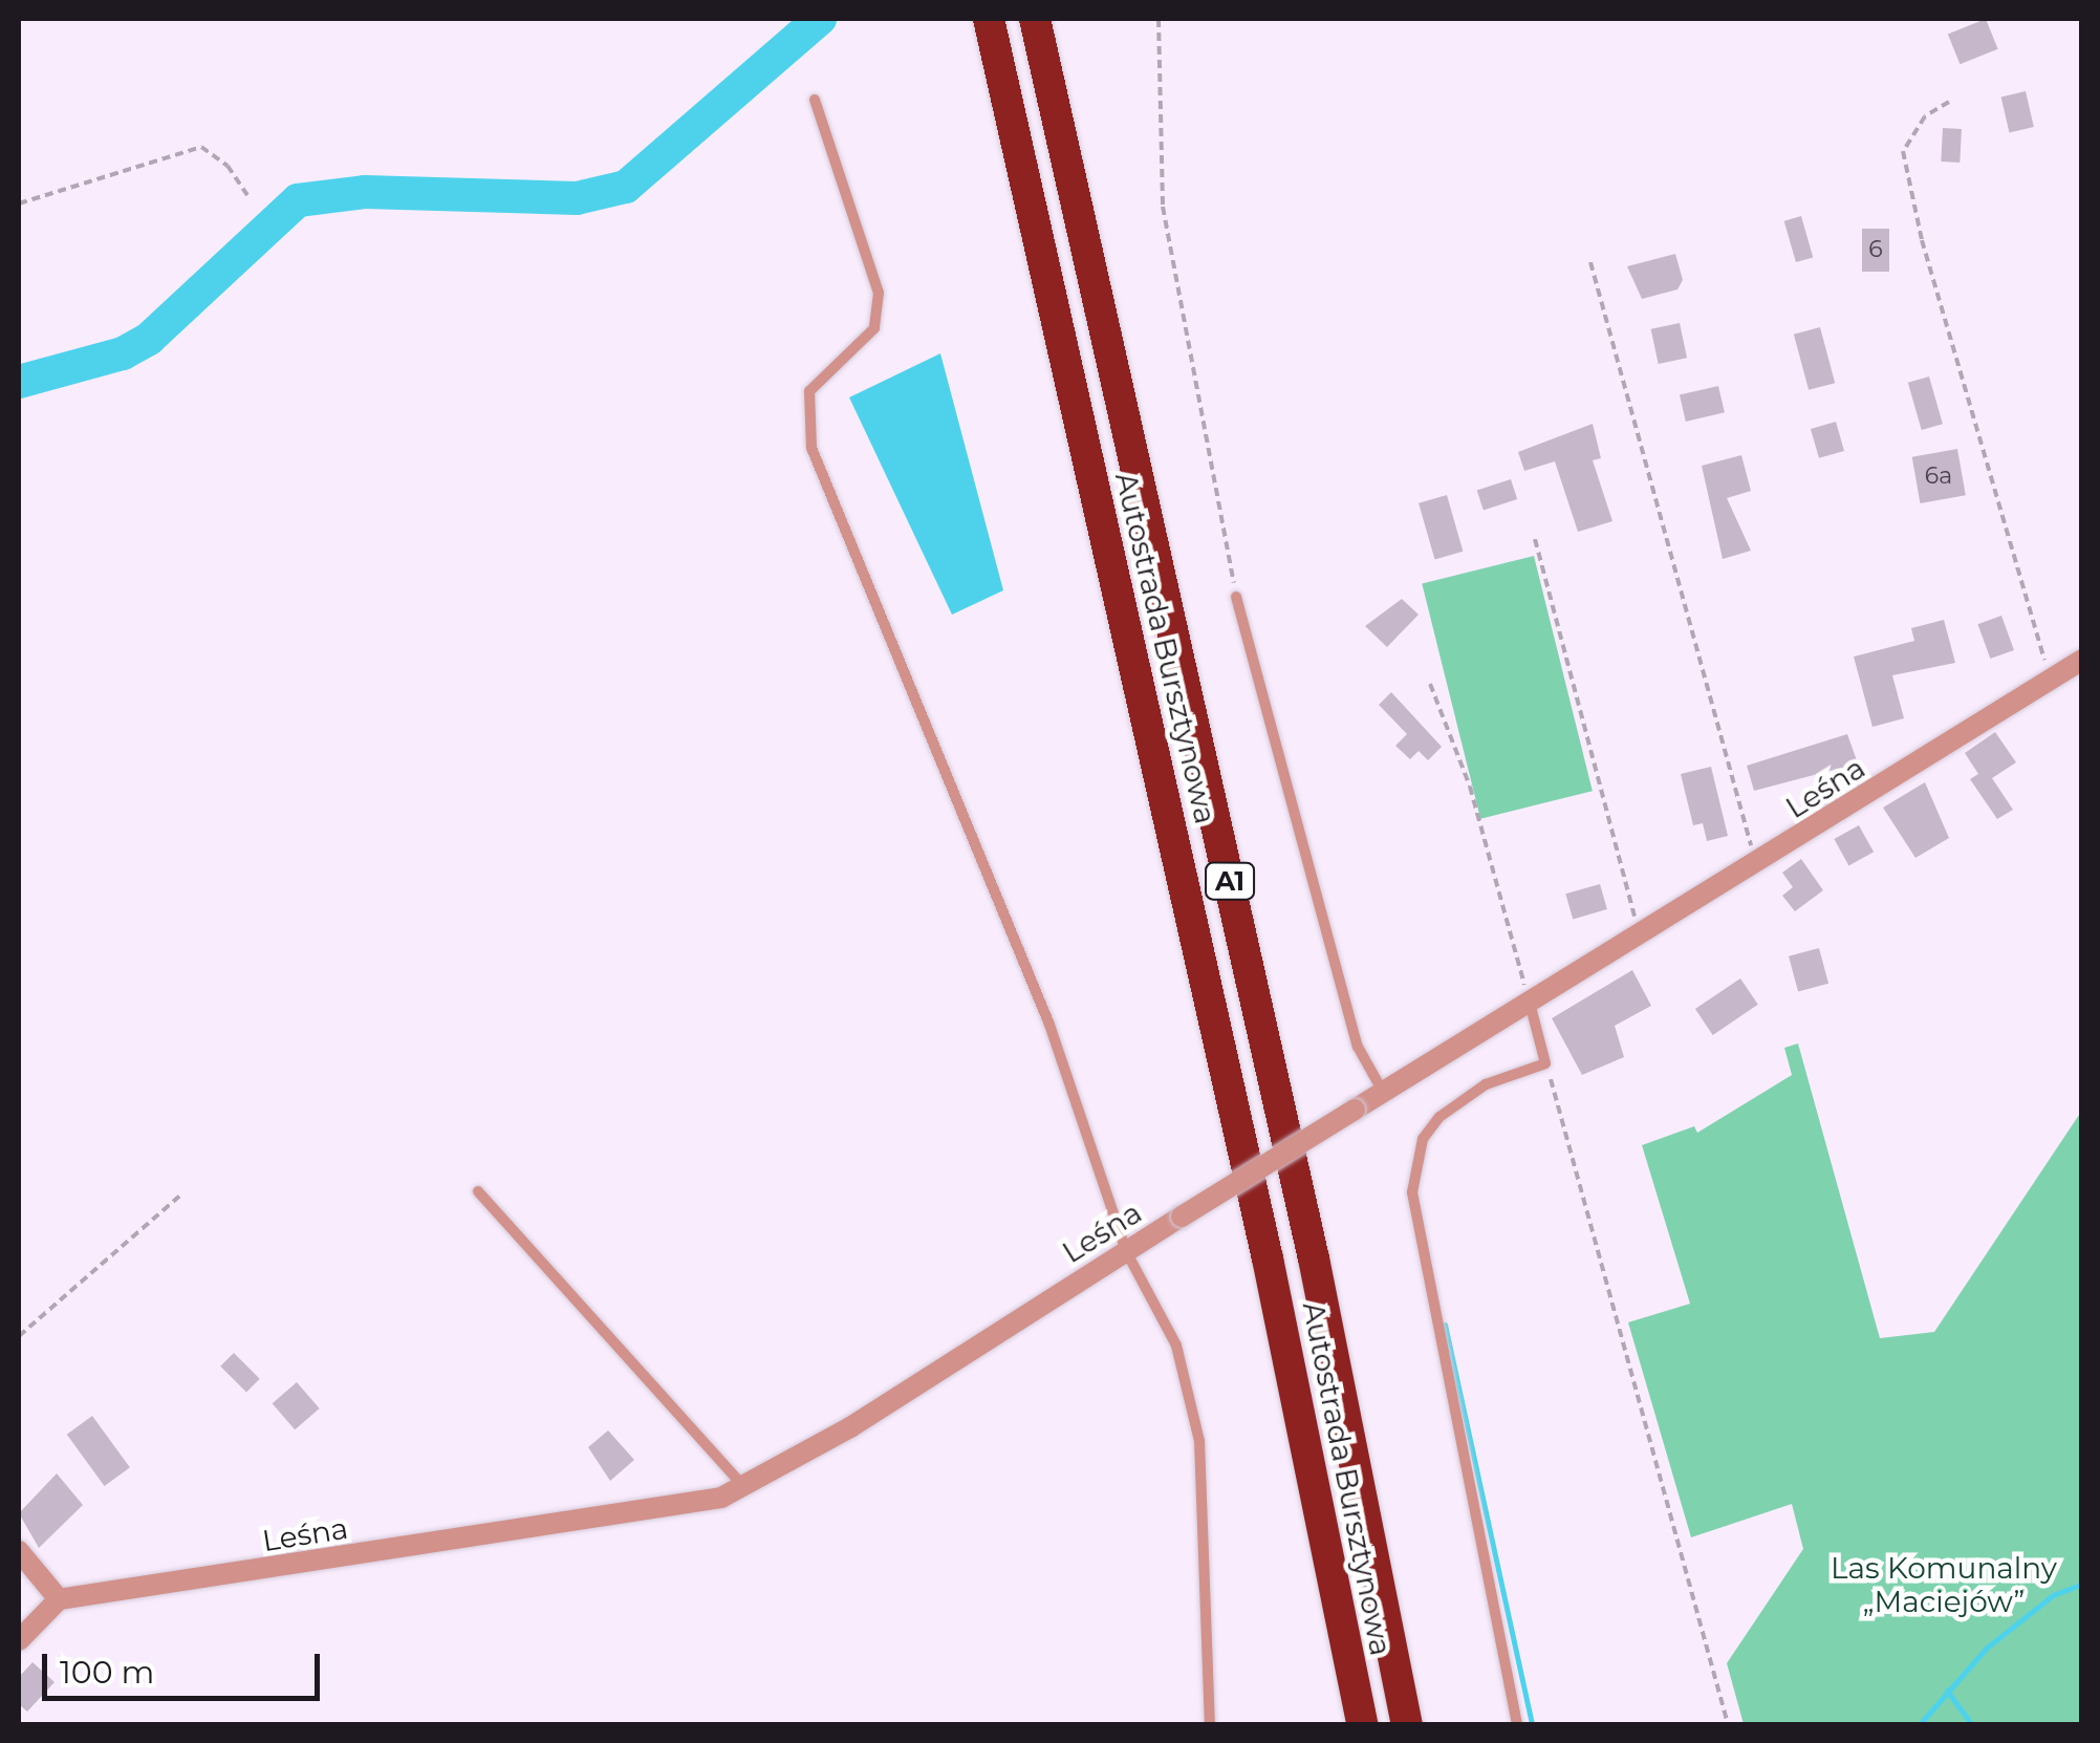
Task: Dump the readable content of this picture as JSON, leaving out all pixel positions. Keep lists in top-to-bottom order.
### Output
{
  "streets": {
    "highway": ["Autostrada Bursztynowa", "A1"],
    "street": ["Leśna"]
  },
  "parks": ["Las Komunalny „Maciejów”"],
  "house_numbers": ["6", "6a"],
  "scale_bar": "100 m"
}
